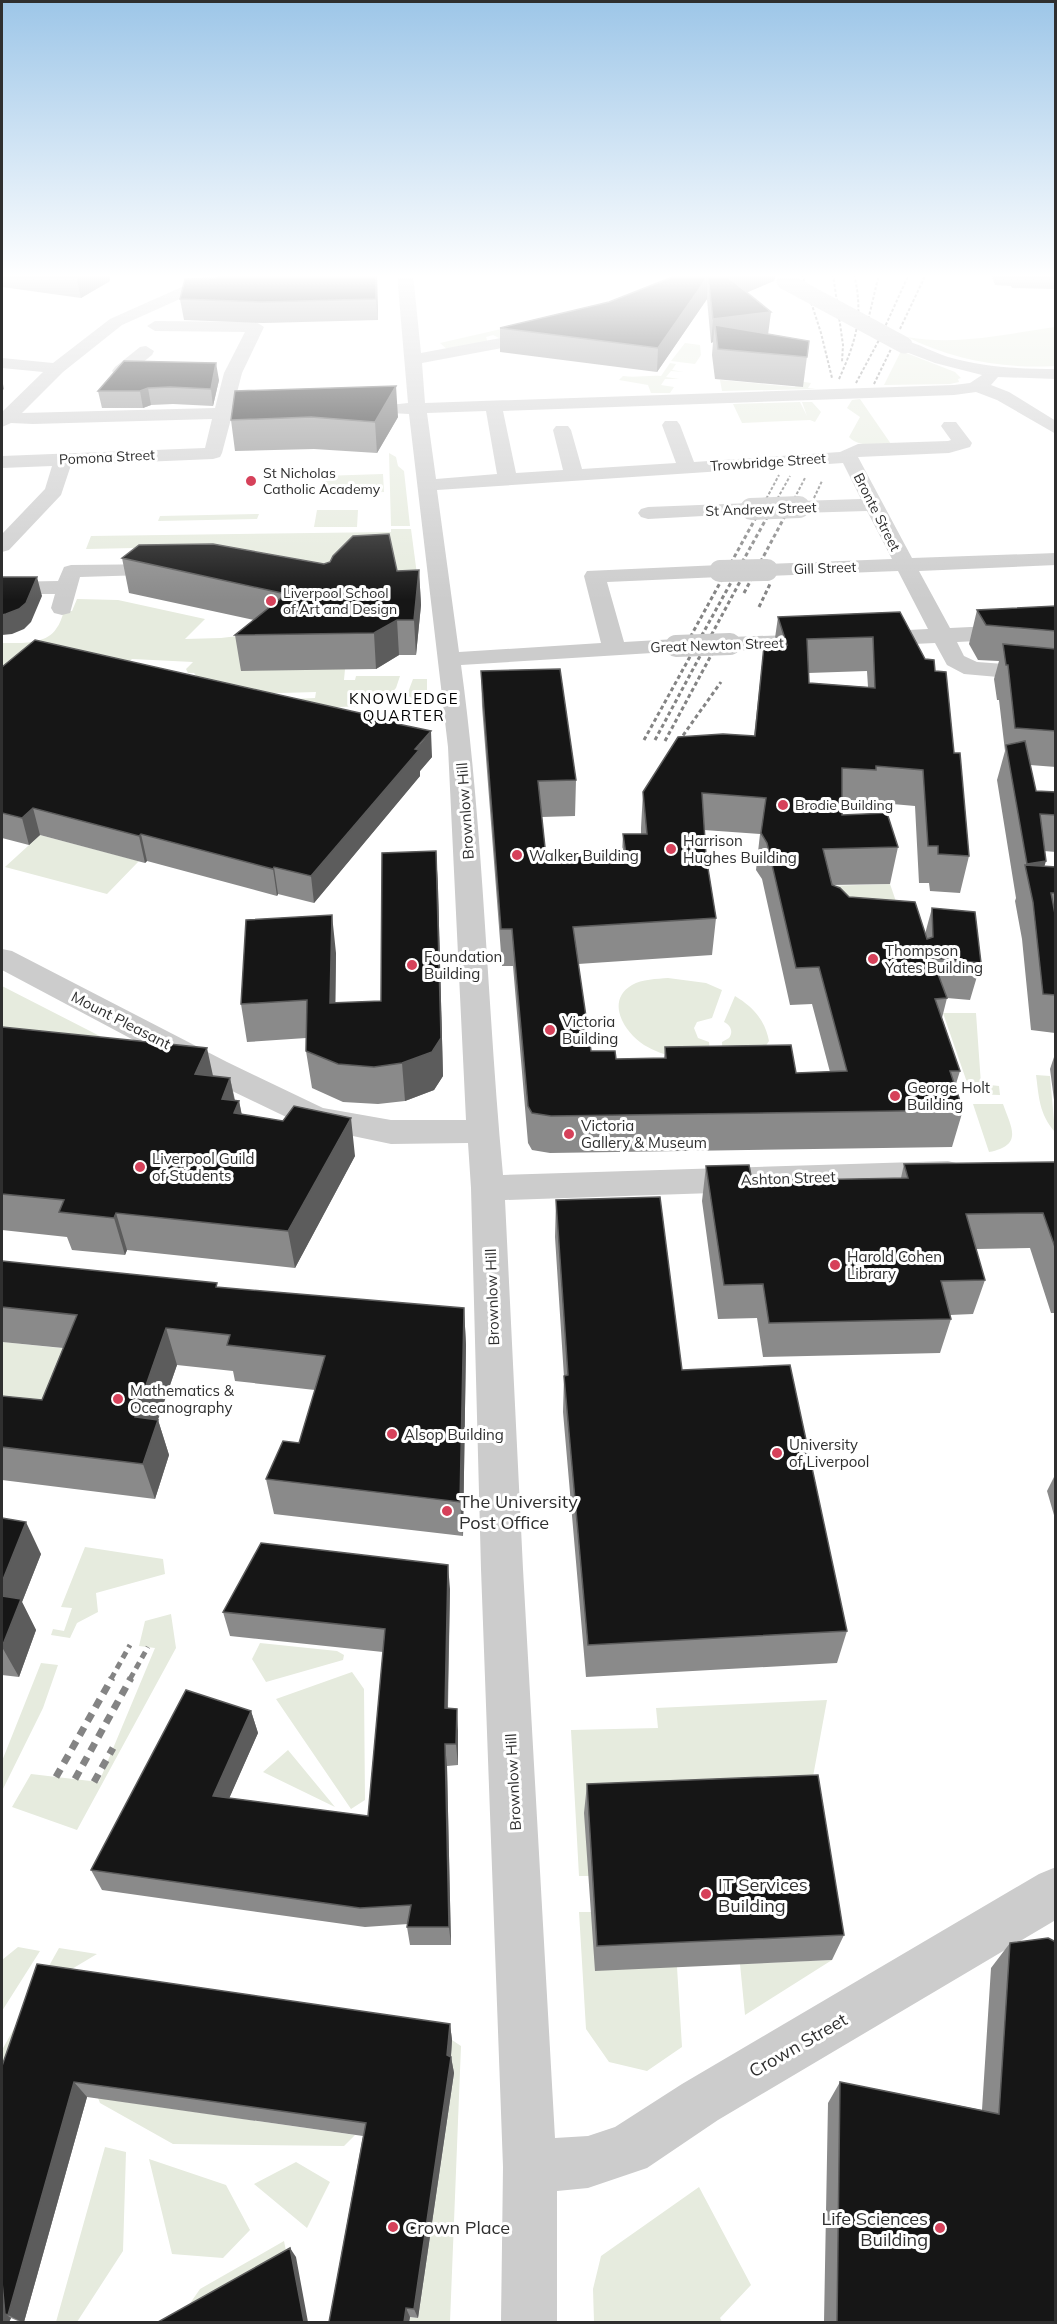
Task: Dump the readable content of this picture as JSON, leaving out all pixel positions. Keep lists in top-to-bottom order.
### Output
{
  "streets": {
    "street": [
      "Pomona Street",
      "Trowbridge Street",
      "St Andrew Street",
      "Bronte Street",
      "Gill Street",
      "Great Newton Street",
      "Brownlow Hill",
      "Mount Pleasant",
      "Ashton Street",
      "Crown Street"
    ]
  },
  "crossings": [
    ["Trowbridge Street", "Bronte Street"],
    ["Trowbridge Street", "Brownlow Hill"],
    ["St Andrew Street", "Bronte Street"],
    ["Bronte Street", "Gill Street"],
    ["Bronte Street", "Great Newton Street"],
    ["Gill Street", "Great Newton Street"],
    ["Great Newton Street", "Brownlow Hill"],
    ["Brownlow Hill", "Mount Pleasant"],
    ["Brownlow Hill", "Ashton Street"],
    ["Brownlow Hill", "Crown Street"]
  ],
  "districts": ["KNOWLEDGE QUARTER"],
  "places": [
    "St Nicholas Catholic Academy",
    "Liverpool School of Art and Design",
    "Brodie Building",
    "Harrison Hughes Building",
    "Walker Building",
    "Thompson Yates Building",
    "Foundation Building",
    "Victoria Building",
    "George Holt Building",
    "Victoria Gallery & Museum",
    "Liverpool Guild of Students",
    "Harold Cohen Library",
    "Mathematics & Oceanography",
    "Alsop Building",
    "University of Liverpool",
    "The University Post Office",
    "IT Services Building",
    "Crown Place",
    "Life Sciences Building"
  ]
}
